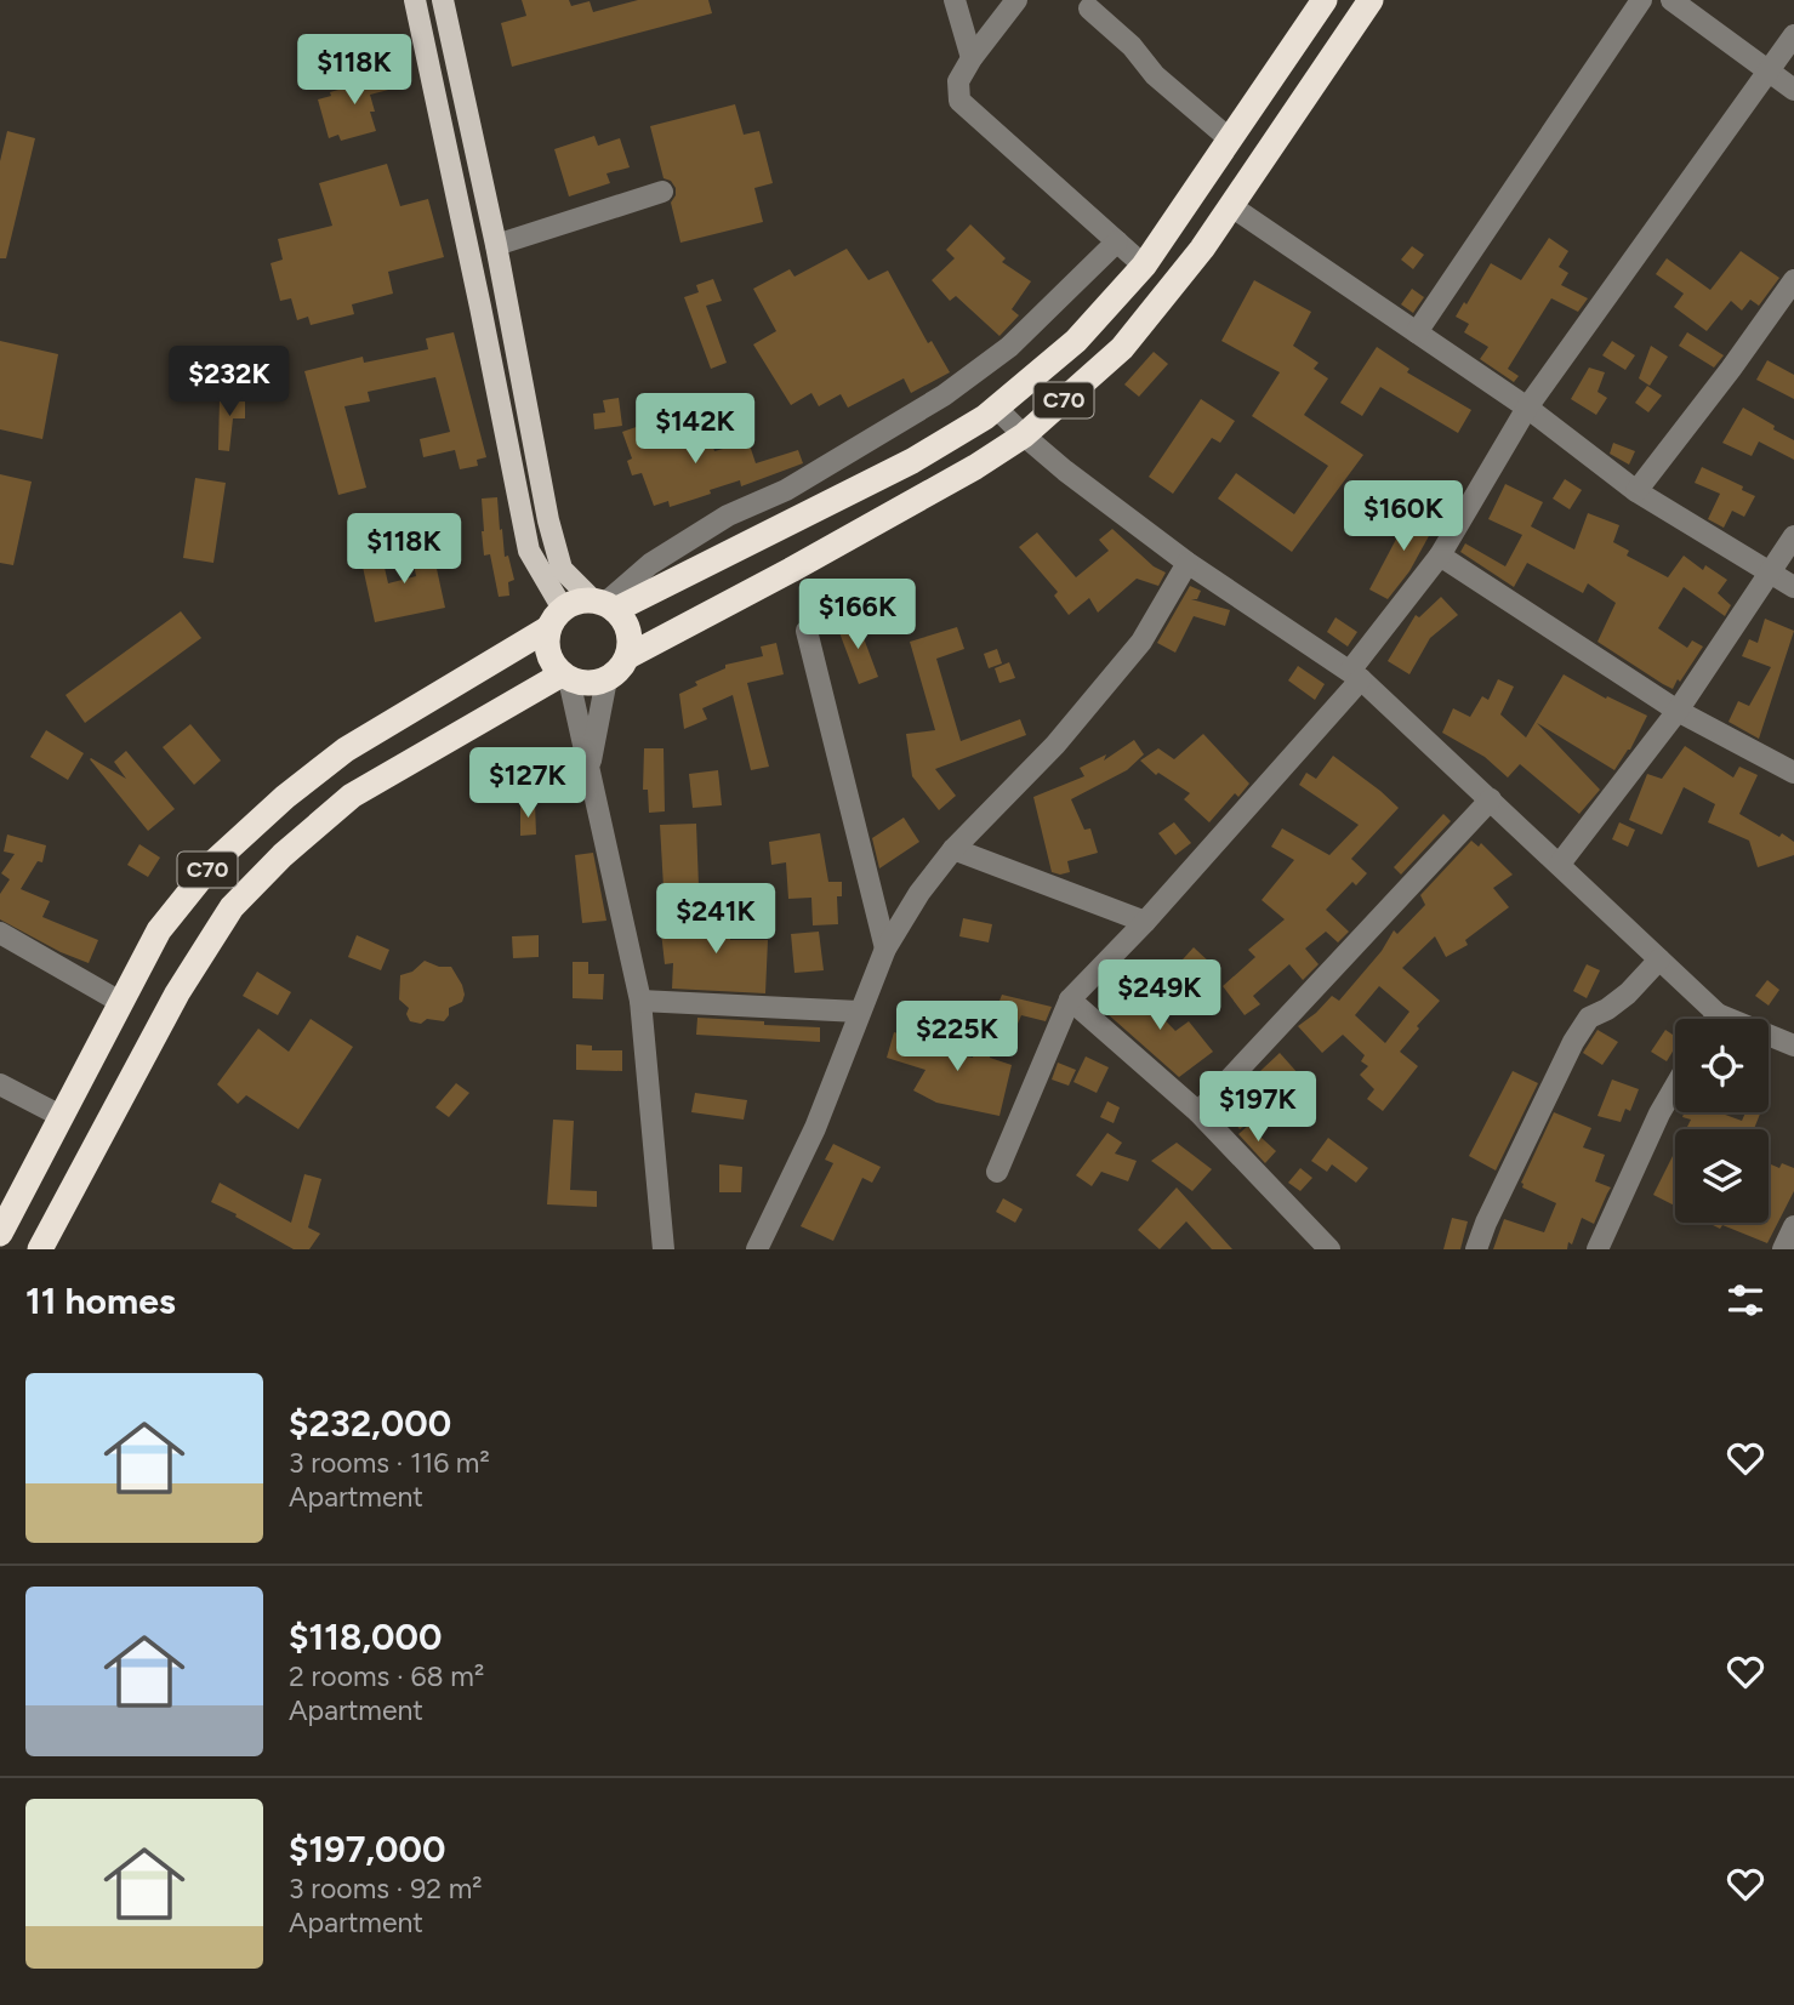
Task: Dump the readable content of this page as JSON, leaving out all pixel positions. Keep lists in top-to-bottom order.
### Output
{
  "streets": {
    "highway": ["C70"]
  },
  "page": {
    "price": [
      "$118K",
      "$232K",
      "$142K",
      "$160K",
      "$118K",
      "$166K",
      "$127K",
      "$241K",
      "$249K",
      "$225K",
      "$197K"
    ],
    "heading": "11 homes",
    "list": [
      {
        "name": "$232,000",
        "note": "3 rooms · 116 m² · Apartment"
      },
      {
        "name": "$118,000",
        "note": "2 rooms · 68 m² · Apartment"
      },
      {
        "name": "$197,000",
        "note": "3 rooms · 92 m² · Apartment"
      }
    ]
  }
}
